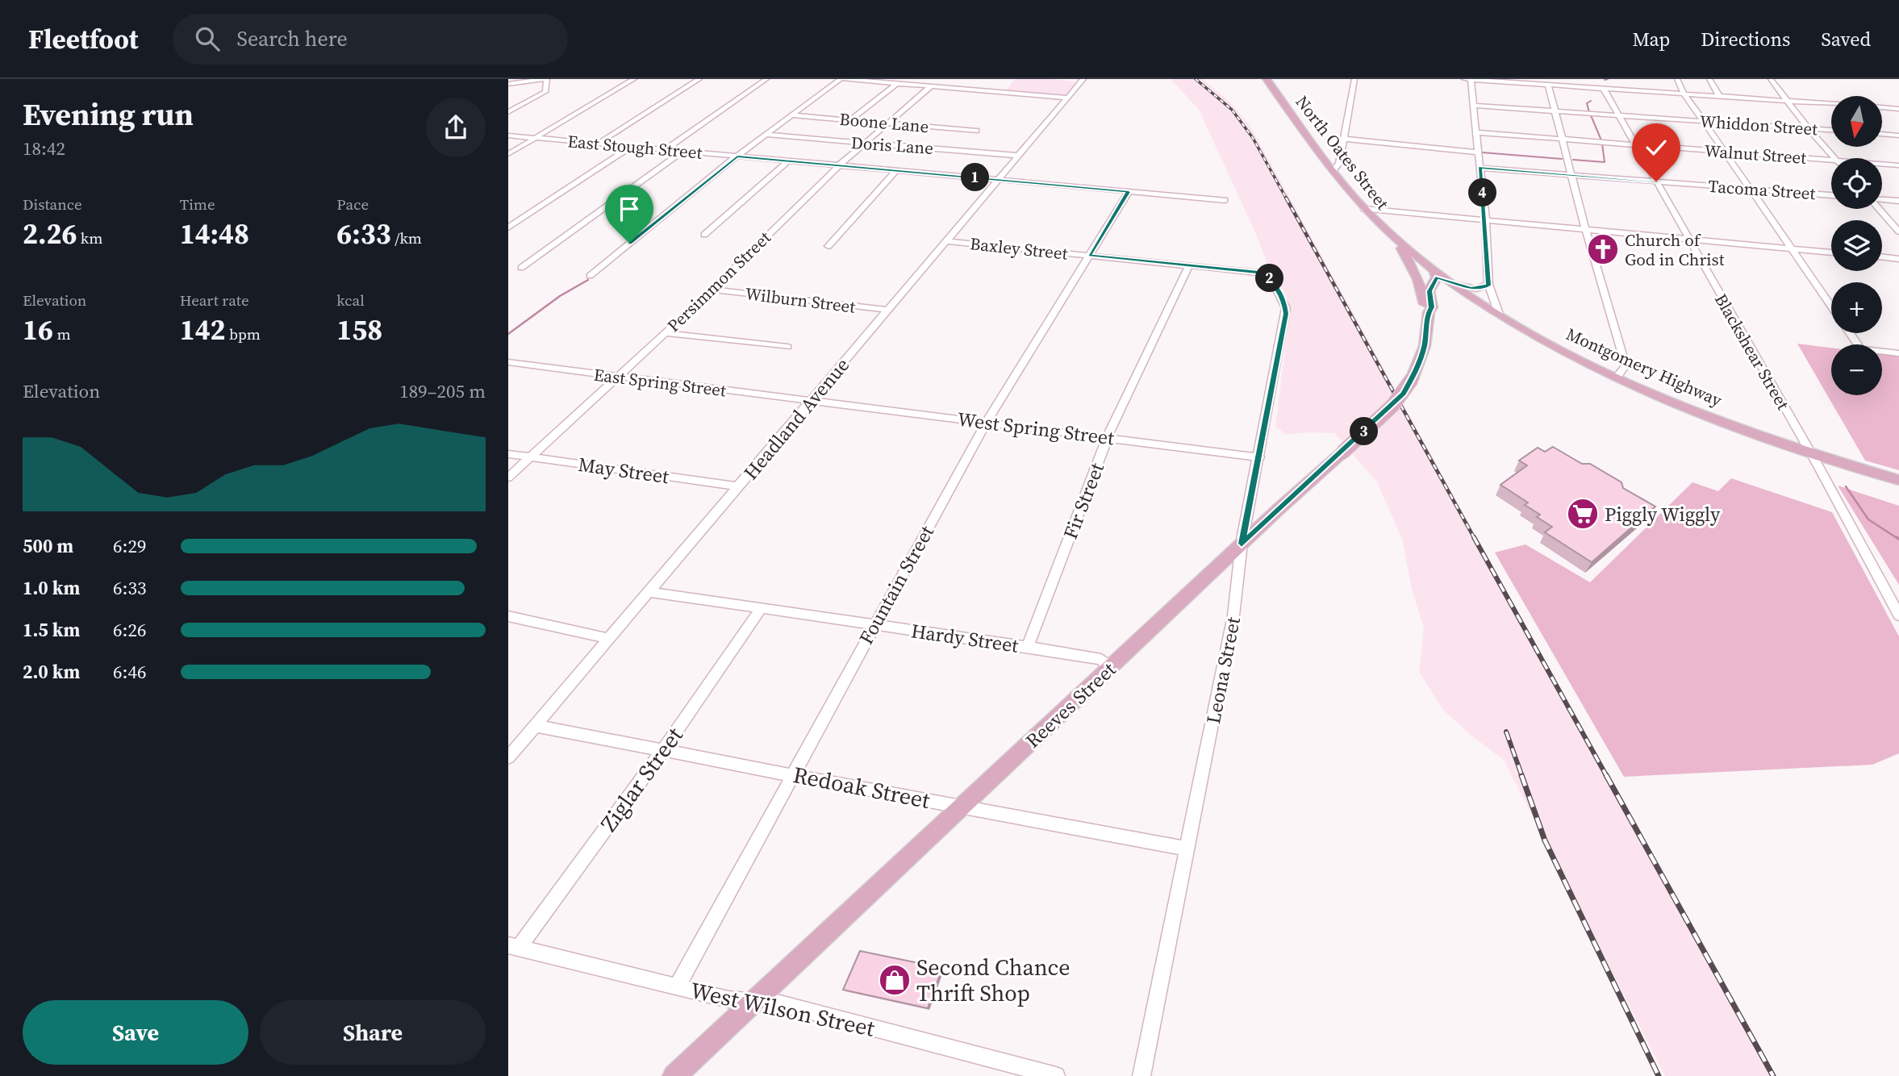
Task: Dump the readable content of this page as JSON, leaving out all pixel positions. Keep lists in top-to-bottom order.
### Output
{
  "streets": {
    "main road": ["North Oates Street", "Montgomery Highway", "Reeves Street"],
    "street": [
      "Boone Lane",
      "Whiddon Street",
      "Doris Lane",
      "East Stough Street",
      "Walnut Street",
      "Tacoma Street",
      "Baxley Street",
      "Persimmon Street",
      "Wilburn Street",
      "Blackshear Street",
      "East Spring Street",
      "Headland Avenue",
      "West Spring Street",
      "May Street",
      "Fir Street",
      "Fountain Street",
      "Hardy Street",
      "Leona Street",
      "Ziglar Street",
      "Redoak Street",
      "West Wilson Street"
    ]
  },
  "crossings": [
    ["Boone Lane", "Persimmon Street"],
    ["Whiddon Street", "Blackshear Street"],
    ["Doris Lane", "Persimmon Street"],
    ["Doris Lane", "Headland Avenue"],
    ["East Stough Street", "Persimmon Street"],
    ["East Stough Street", "Headland Avenue"],
    ["East Stough Street", "Fountain Street"],
    ["North Oates Street", "Montgomery Highway"],
    ["North Oates Street", "Reeves Street"],
    ["Walnut Street", "Blackshear Street"],
    ["Tacoma Street", "Blackshear Street"],
    ["Baxley Street", "Headland Avenue"],
    ["Baxley Street", "Fir Street"],
    ["Baxley Street", "Fountain Street"],
    ["Baxley Street", "Leona Street"],
    ["Persimmon Street", "Wilburn Street"],
    ["Persimmon Street", "East Spring Street"],
    ["Persimmon Street", "May Street"],
    ["Wilburn Street", "Headland Avenue"],
    ["Blackshear Street", "Montgomery Highway"],
    ["Montgomery Highway", "Reeves Street"],
    ["East Spring Street", "Headland Avenue"],
    ["East Spring Street", "West Spring Street"],
    ["Headland Avenue", "West Spring Street"],
    ["Headland Avenue", "May Street"],
    ["Headland Avenue", "Hardy Street"],
    ["Headland Avenue", "Redoak Street"],
    ["West Spring Street", "Fir Street"],
    ["West Spring Street", "Fountain Street"],
    ["West Spring Street", "Leona Street"],
    ["Fir Street", "Hardy Street"],
    ["Fountain Street", "Hardy Street"],
    ["Fountain Street", "Redoak Street"],
    ["Fountain Street", "West Wilson Street"],
    ["Hardy Street", "Reeves Street"],
    ["Hardy Street", "Ziglar Street"],
    ["Leona Street", "Reeves Street"],
    ["Leona Street", "Redoak Street"],
    ["Reeves Street", "Redoak Street"],
    ["Reeves Street", "West Wilson Street"],
    ["Ziglar Street", "Redoak Street"],
    ["Ziglar Street", "West Wilson Street"]
  ],
  "places": {
    "church": ["Church of God in Christ"],
    "supermarket": ["Piggly Wiggly"],
    "shop": ["Second Chance Thrift Shop"]
  },
  "north": "bottom",
  "page": {
    "header": "Fleetfoot",
    "search": "Search here",
    "nav": ["Map", "Directions", "Saved"],
    "heading": ["Evening run", "18:42"],
    "map_buttons": ["+", "−"],
    "pins": [
      "1",
      "4",
      "2",
      "3"
    ],
    "stats": [
      ["Distance", "2.26 km"],
      ["Time", "14:48"],
      ["Pace", "6:33 /km"],
      ["Elevation", "16 m"],
      ["Heart rate", "142 bpm"],
      ["kcal", "158"]
    ],
    "chart": ["Elevation", "189–205 m"],
    "list": [
      {
        "name": "500 m",
        "note": "6:29"
      },
      {
        "name": "1.0 km",
        "note": "6:33"
      },
      {
        "name": "1.5 km",
        "note": "6:26"
      },
      {
        "name": "2.0 km",
        "note": "6:46"
      }
    ],
    "buttons": ["Save", "Share"]
  }
}
